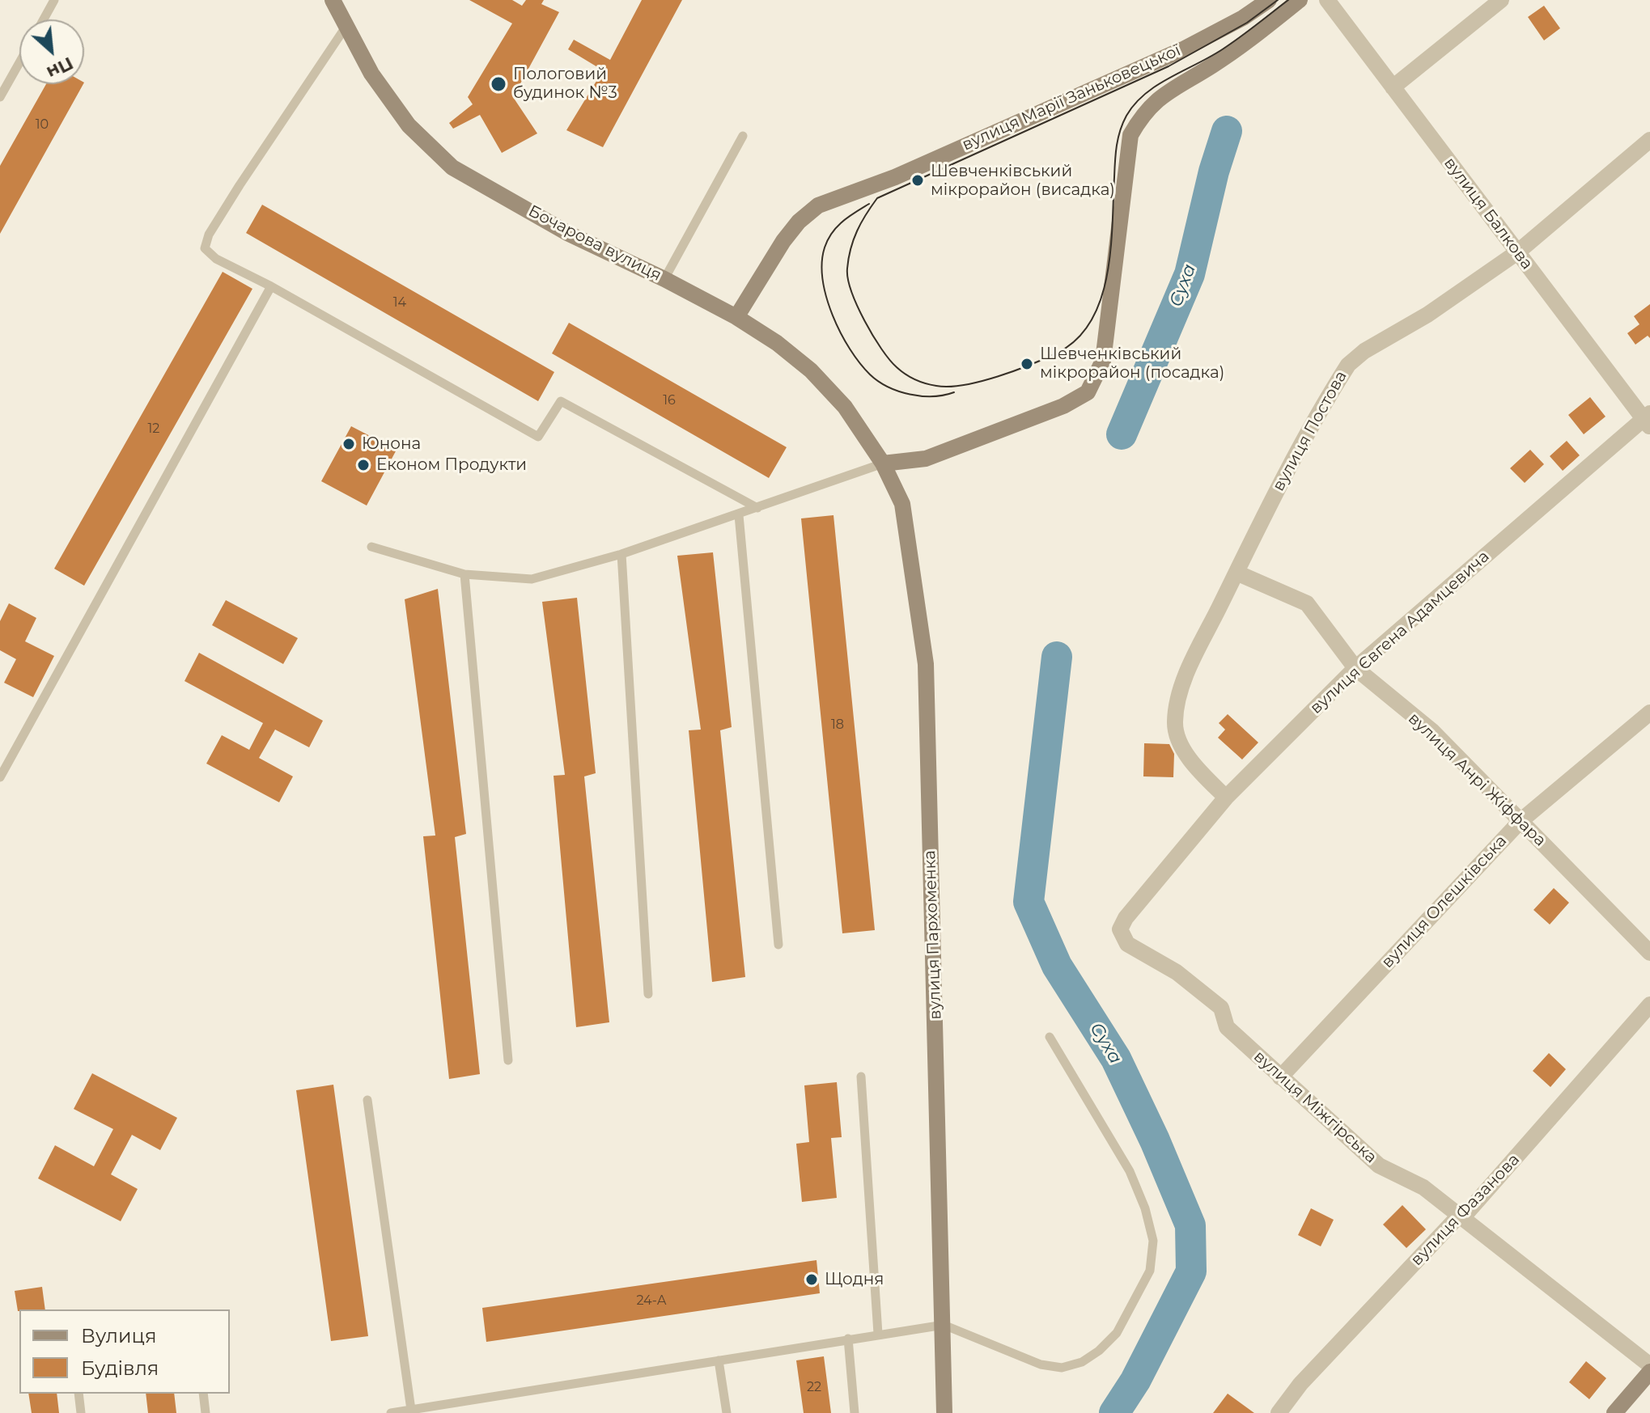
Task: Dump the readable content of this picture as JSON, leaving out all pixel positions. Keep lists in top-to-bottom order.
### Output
{
  "streets": {
    "street": [
      "вулиця Марії Заньковецької",
      "вулиця Балкова",
      "Бочарова вулиця",
      "вулиця Постова",
      "вулиця Євгена Адамцевича",
      "вулиця Анрі Жіффара",
      "вулиця Олешківська",
      "вулиця Пархоменка",
      "вулиця Міжгірська",
      "вулиця Фазанова"
    ]
  },
  "crossings": [
    ["вулиця Марії Заньковецької", "Бочарова вулиця"],
    ["вулиця Марії Заньковецької", "вулиця Пархоменка"],
    ["вулиця Балкова", "вулиця Постова"],
    ["вулиця Балкова", "вулиця Євгена Адамцевича"],
    ["Бочарова вулиця", "вулиця Пархоменка"],
    ["вулиця Постова", "вулиця Євгена Адамцевича"],
    ["вулиця Постова", "вулиця Анрі Жіффара"],
    ["вулиця Євгена Адамцевича", "вулиця Анрі Жіффара"],
    ["вулиця Євгена Адамцевича", "вулиця Міжгірська"],
    ["вулиця Анрі Жіффара", "вулиця Олешківська"],
    ["вулиця Олешківська", "вулиця Міжгірська"],
    ["вулиця Міжгірська", "вулиця Фазанова"]
  ],
  "water": ["Суха"],
  "places": [
    "Пологовий будинок №3",
    "Шевченківський мікрорайон (висадка)",
    "Шевченківський мікрорайон (посадка)",
    "Юнона",
    "Економ Продукти",
    "Щодня"
  ],
  "house_numbers": [
    "10",
    "14",
    "16",
    "12",
    "18",
    "24-А",
    "22"
  ],
  "legend": ["Вулиця", "Будівля"],
  "north": "bottom right"
}
